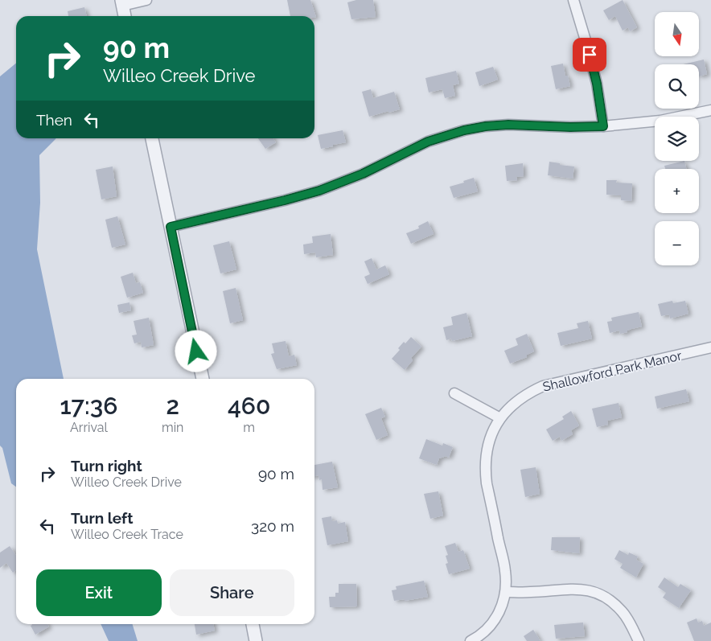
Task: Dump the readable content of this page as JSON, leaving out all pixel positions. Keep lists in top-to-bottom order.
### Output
{
  "streets": {
    "street": ["Shallowford Park Manor"]
  },
  "north": "bottom",
  "page": {
    "map_buttons": ["+", "−"],
    "turn": ["90 m", "Willeo Creek Drive"],
    "then": "Then",
    "eta": [
      "17:36",
      "Arrival",
      "2",
      "min",
      "460",
      "m"
    ],
    "list": [
      {
        "name": "Turn right",
        "note": "Willeo Creek Drive",
        "value": "90 m"
      },
      {
        "name": "Turn left",
        "note": "Willeo Creek Trace",
        "value": "320 m"
      }
    ],
    "buttons": ["Exit", "Share"]
  }
}
